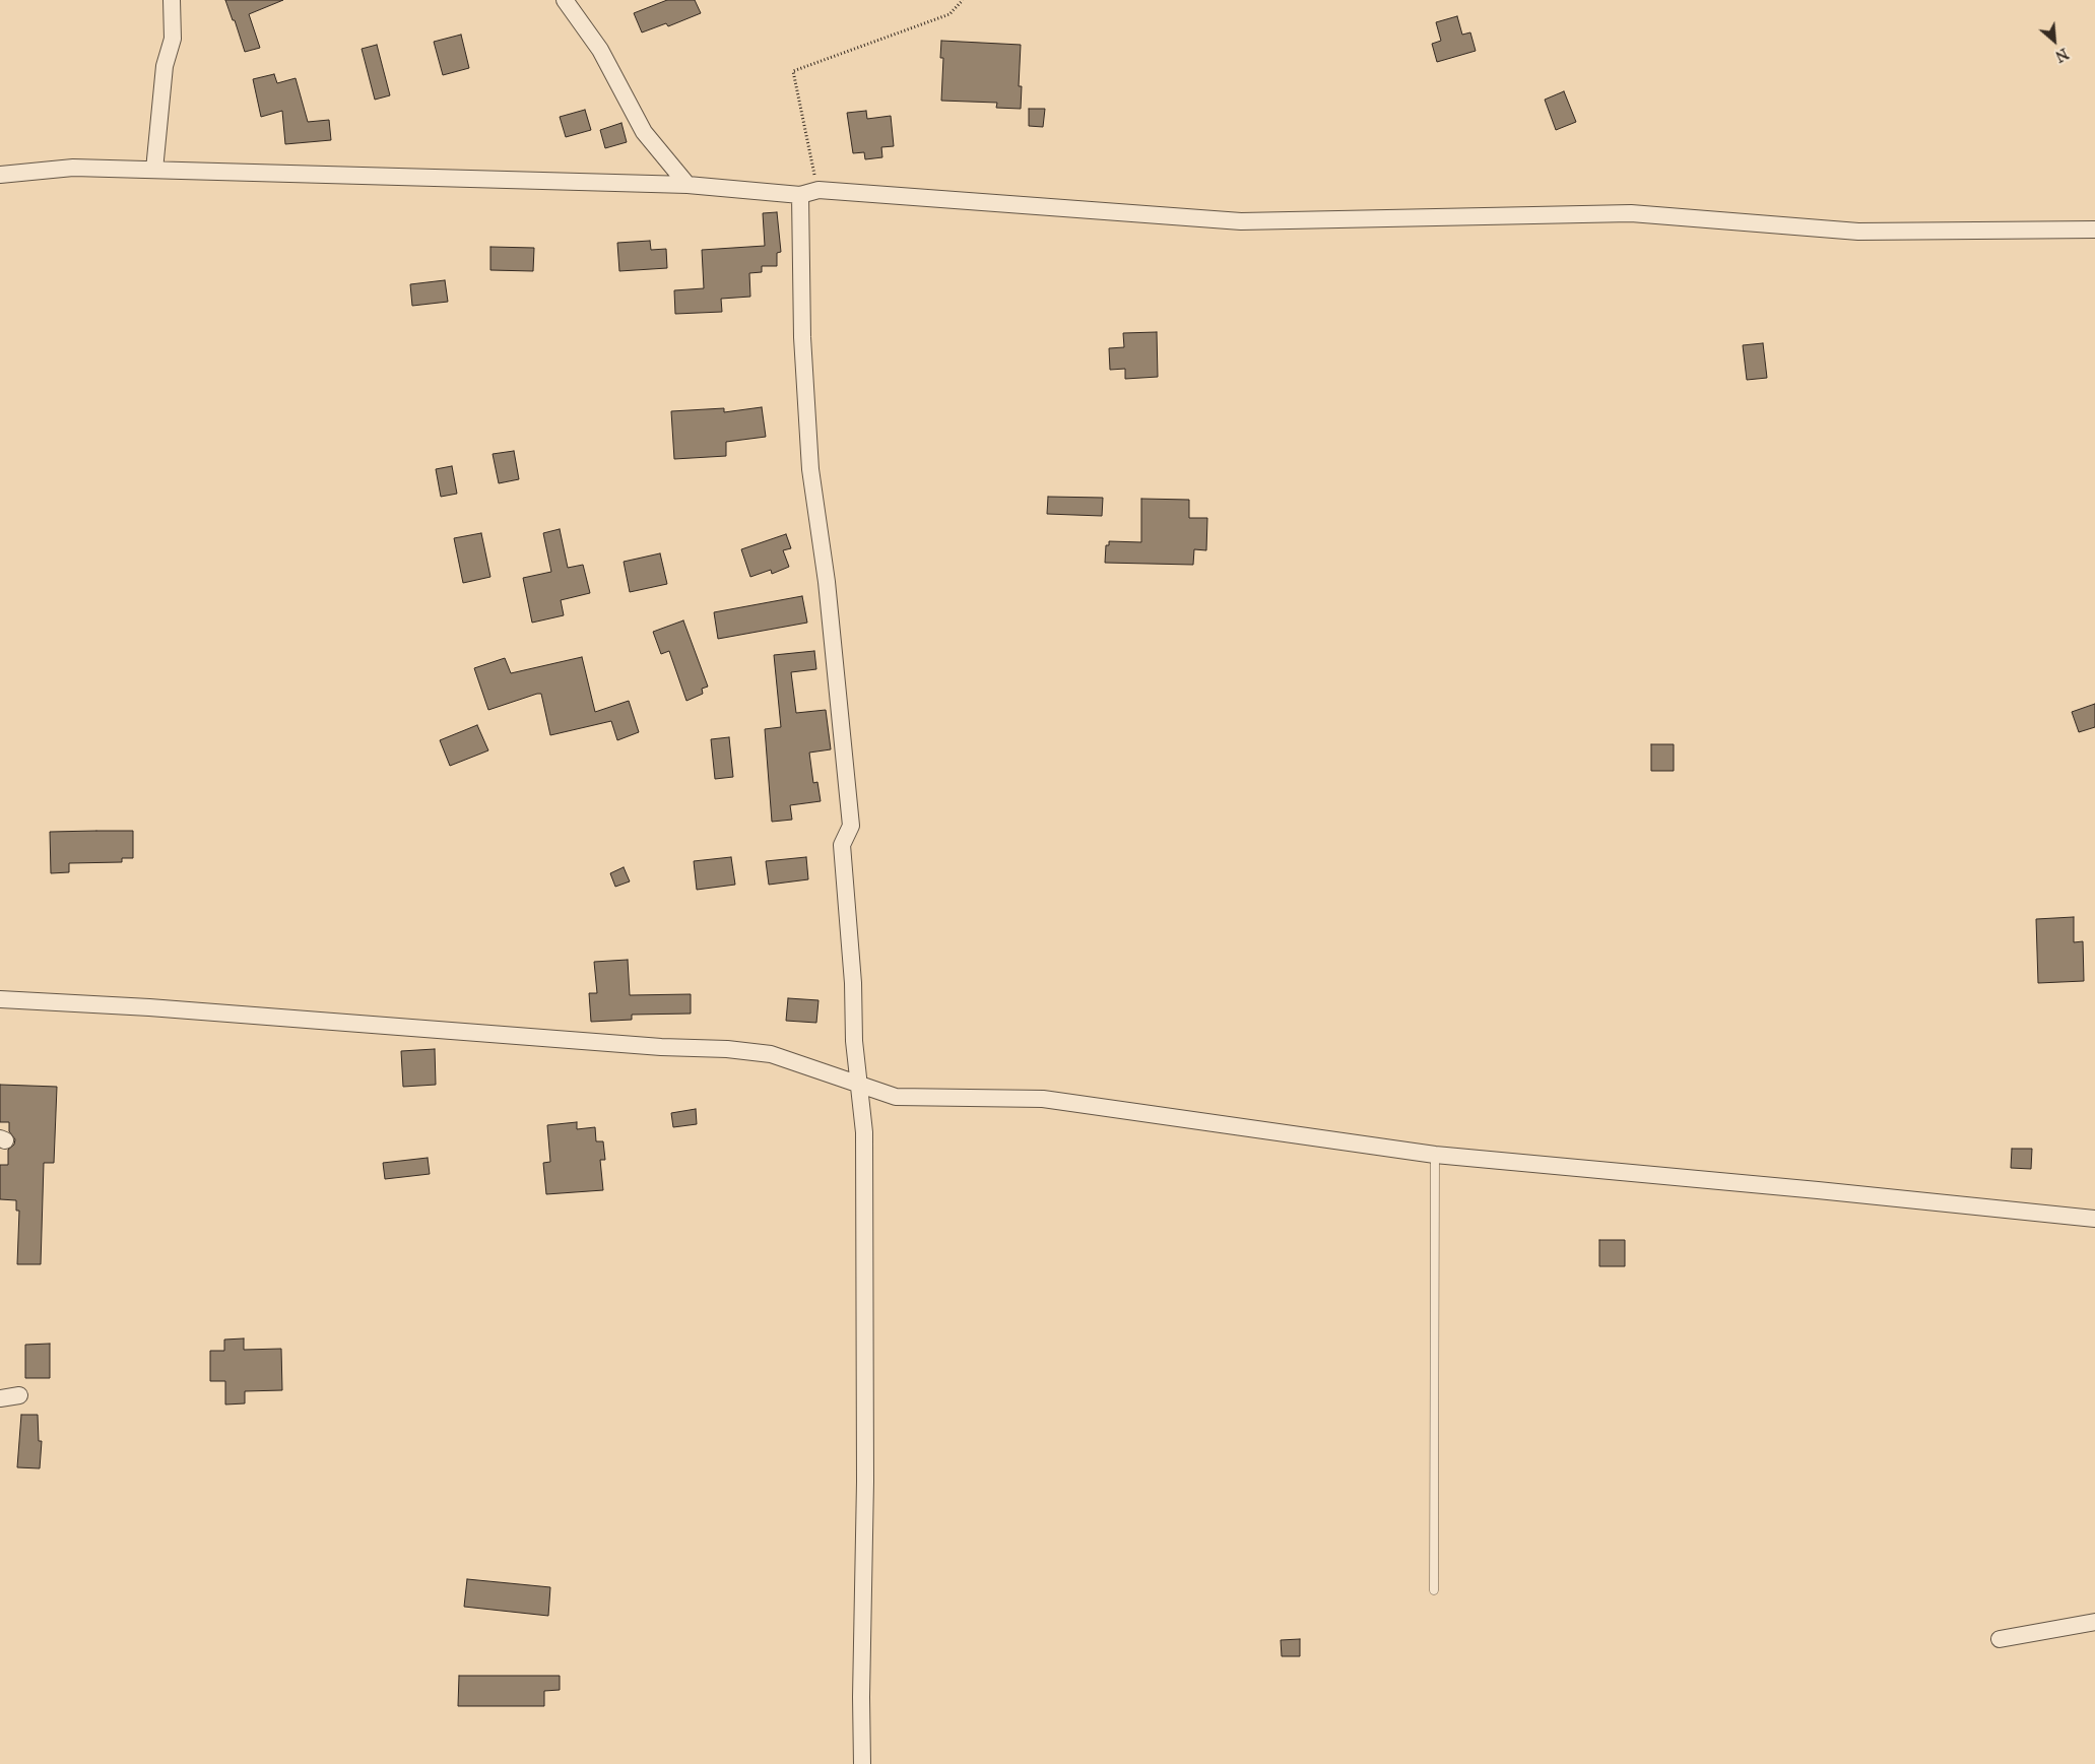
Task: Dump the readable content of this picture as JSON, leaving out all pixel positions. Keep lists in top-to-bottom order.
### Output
{
  "north": "bottom right"
}
